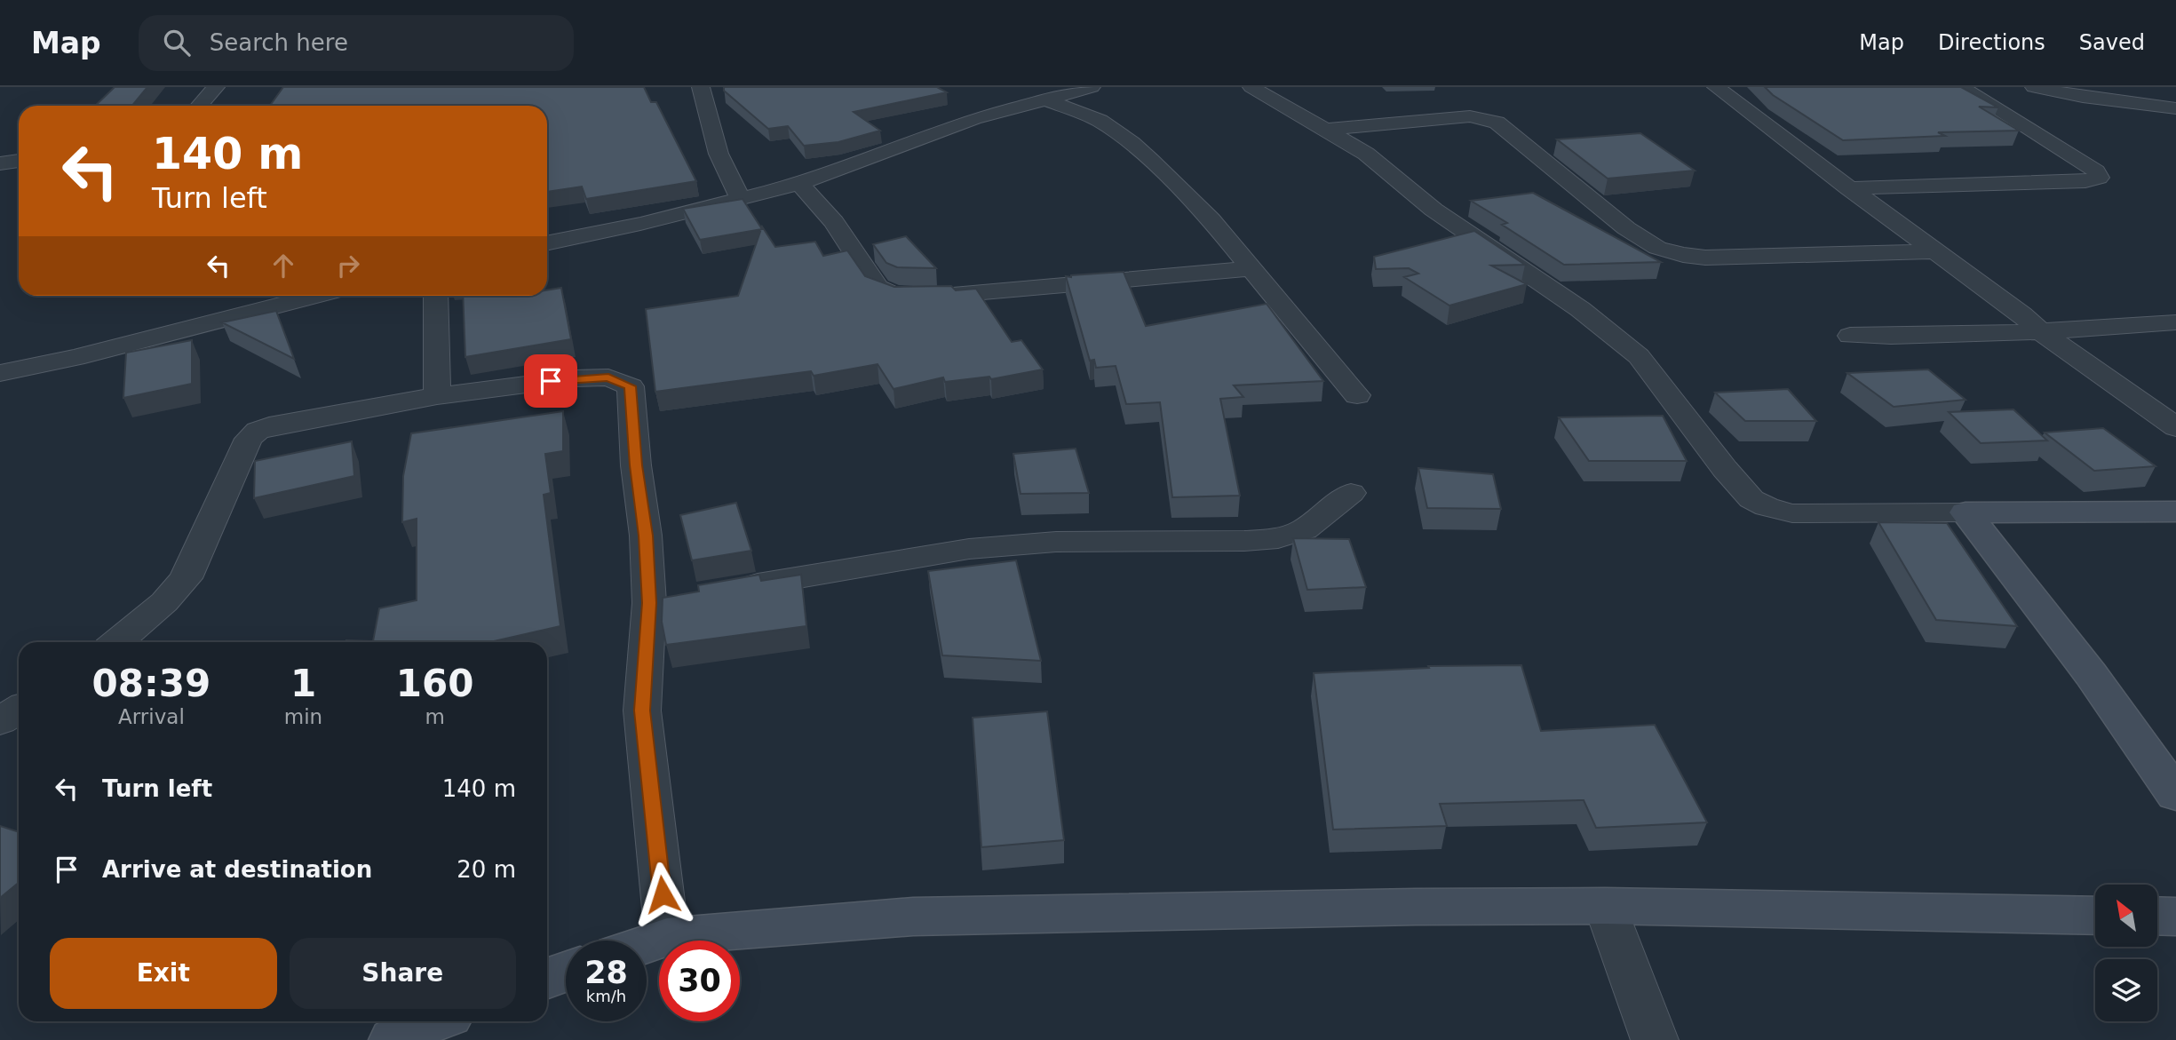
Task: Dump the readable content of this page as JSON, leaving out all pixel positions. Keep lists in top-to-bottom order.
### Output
{
  "north": "top left",
  "page": {
    "header": "Map",
    "search": "Search here",
    "nav": ["Map", "Directions", "Saved"],
    "turn": ["140 m", "Turn left"],
    "eta": [
      "08:39",
      "Arrival",
      "1",
      "min",
      "160",
      "m"
    ],
    "list": [
      {
        "name": "Turn left",
        "value": "140 m"
      },
      {
        "name": "Arrive at destination",
        "value": "20 m"
      }
    ],
    "buttons": ["Exit", "Share"],
    "speed": "28 km/h",
    "limit": "30"
  }
}
